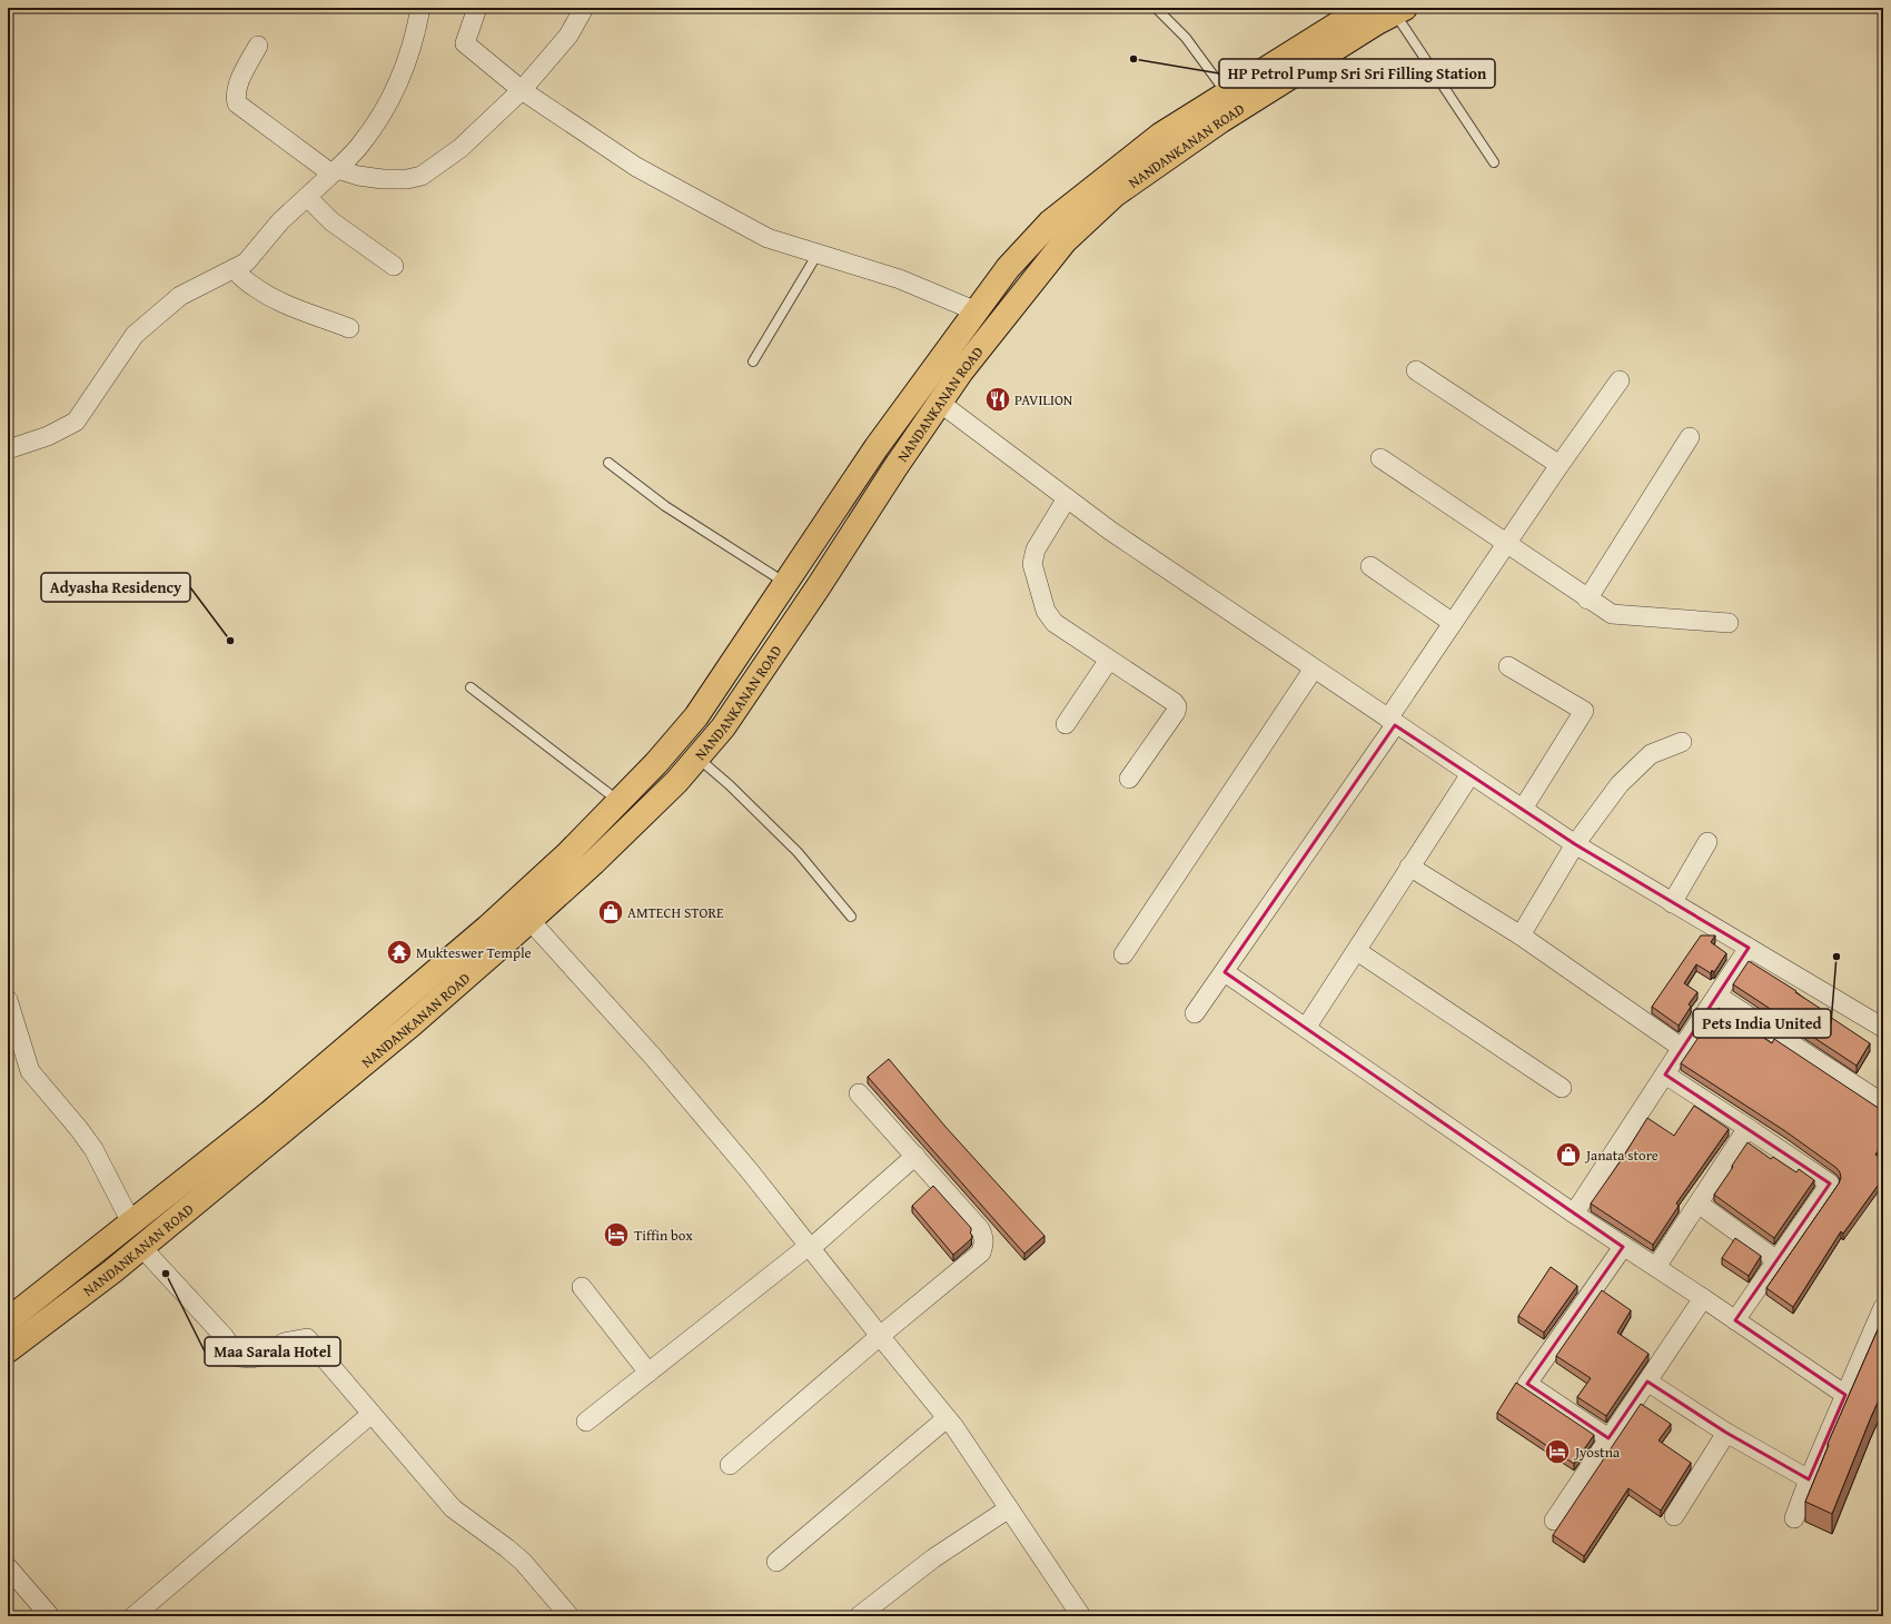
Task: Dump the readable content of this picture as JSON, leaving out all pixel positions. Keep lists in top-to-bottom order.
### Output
{
  "streets": {
    "main road": ["NANDANKANAN ROAD"]
  },
  "places": {
    "other": [
      "HP Petrol Pump Sri Sri Filling Station",
      "Adyasha Residency",
      "Pets India United",
      "Maa Sarala Hotel"
    ],
    "restaurant": ["PAVILION"],
    "shop": ["AMTECH STORE", "Janata store"],
    "temple": ["Mukteswer Temple"],
    "hotel": ["Tiffin box", "Jyostna"]
  }
}
